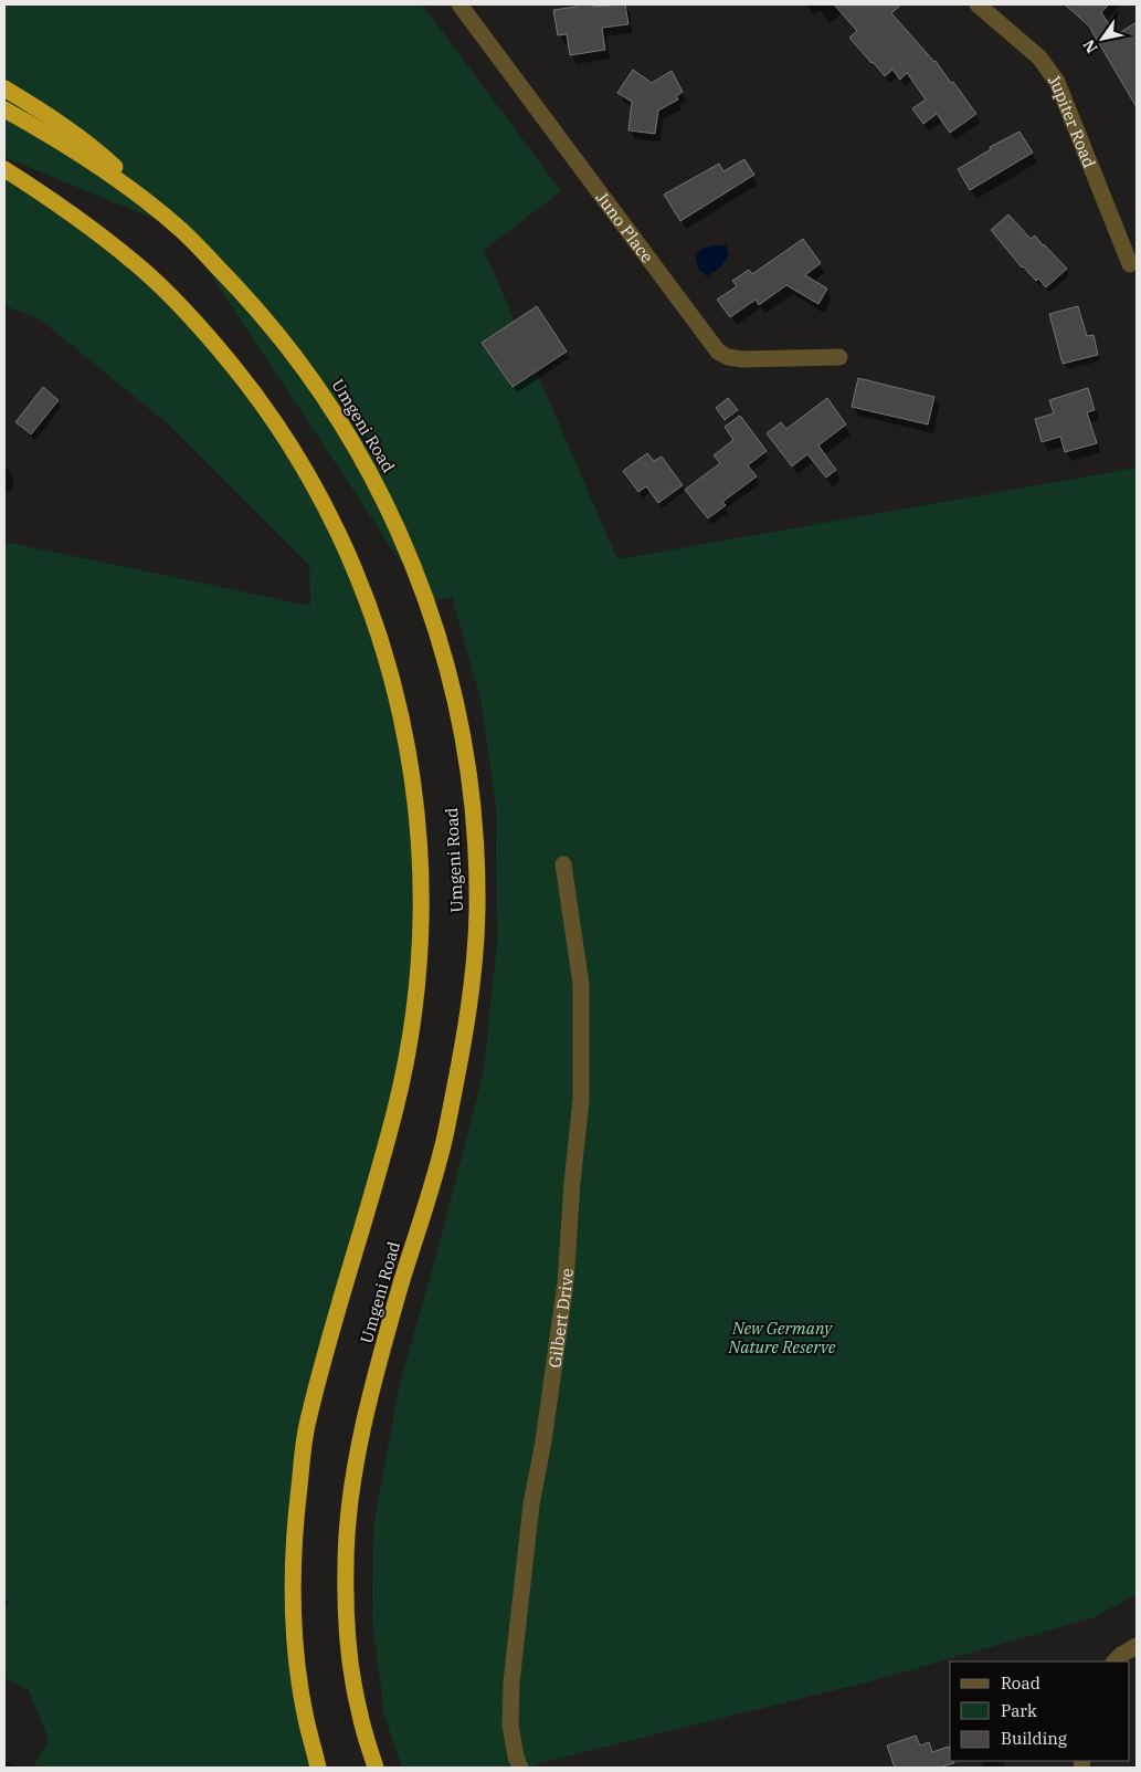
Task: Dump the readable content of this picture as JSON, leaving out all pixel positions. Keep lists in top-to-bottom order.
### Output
{
  "streets": {
    "highway": ["Umgeni Road"],
    "street": ["Jupiter Road", "Juno Place", "Gilbert Drive"]
  },
  "parks": ["New Germany Nature Reserve"],
  "legend": ["Road", "Park", "Building"],
  "north": "bottom left"
}
